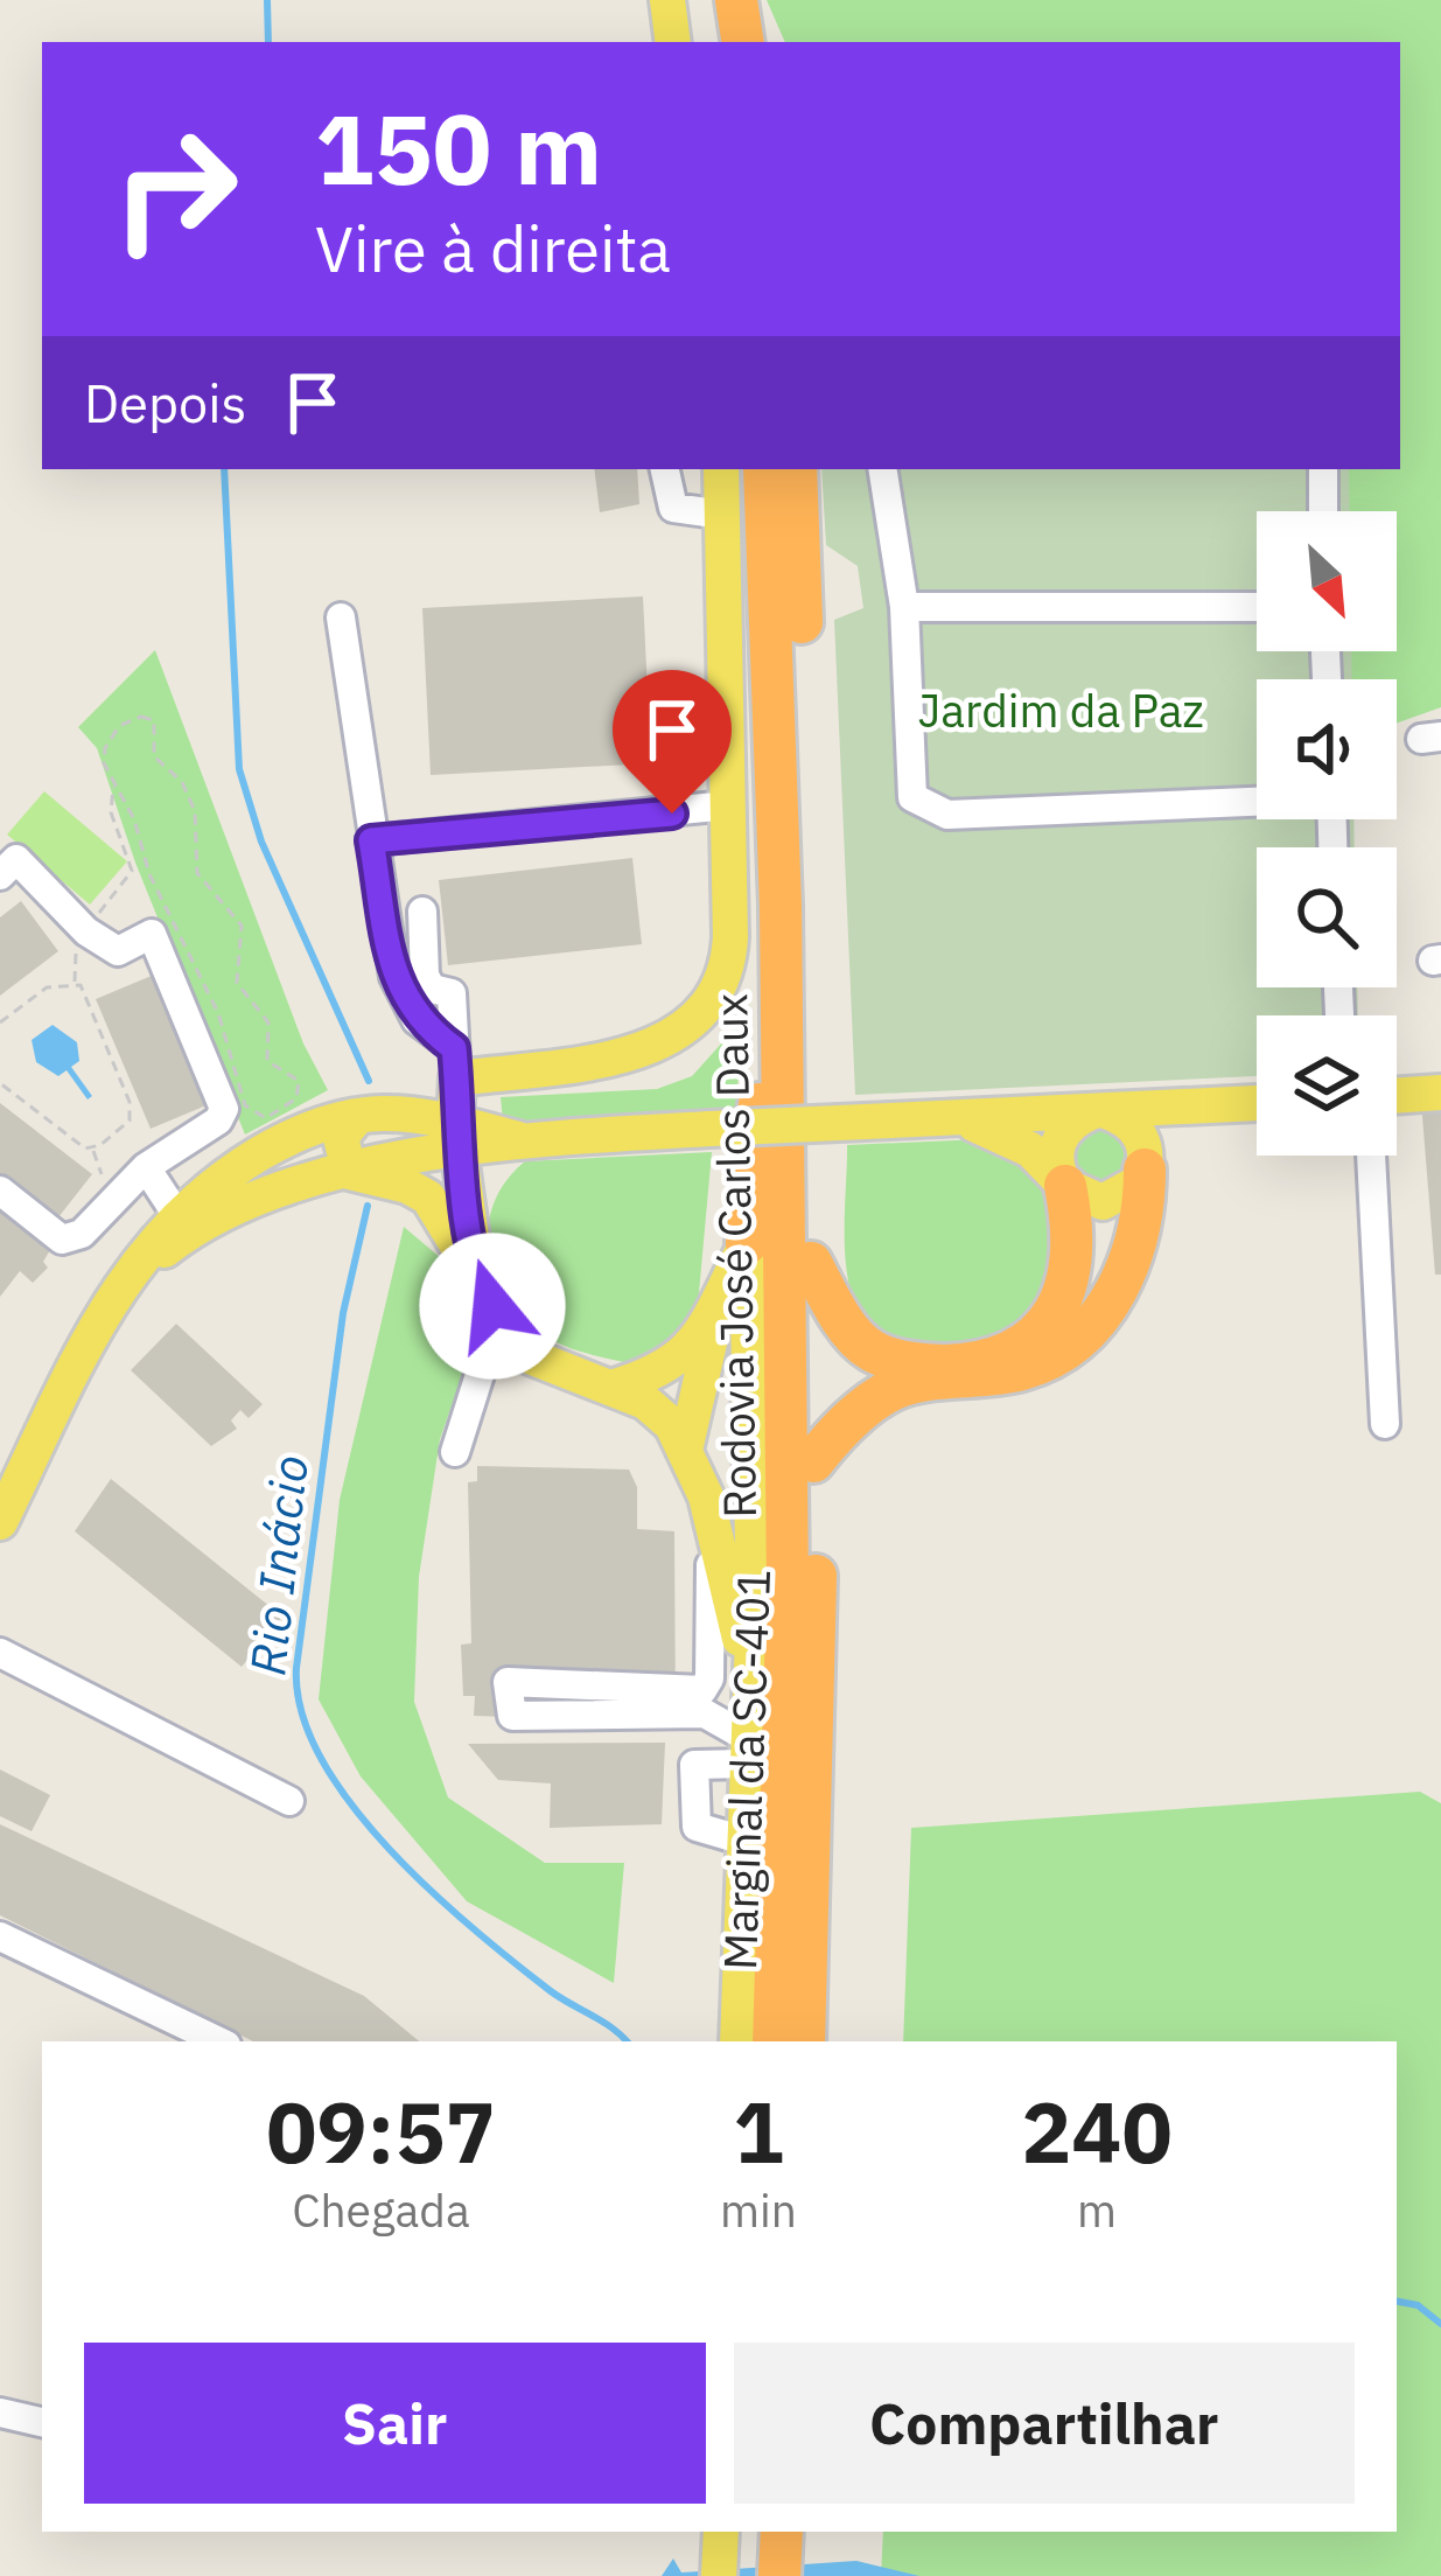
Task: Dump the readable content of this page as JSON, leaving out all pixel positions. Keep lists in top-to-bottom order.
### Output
{
  "streets": {
    "highway": ["Rodovia José Carlos Daux"],
    "main road": ["Marginal da SC-401"]
  },
  "water": ["Rio Inácio"],
  "parks": ["Jardim da Paz"],
  "north": "bottom right",
  "page": {
    "turn": ["150 m", "Vire à direita"],
    "then": "Depois",
    "eta": [
      "09:57",
      "Chegada",
      "1",
      "min",
      "240",
      "m"
    ],
    "buttons": ["Sair", "Compartilhar"]
  }
}
